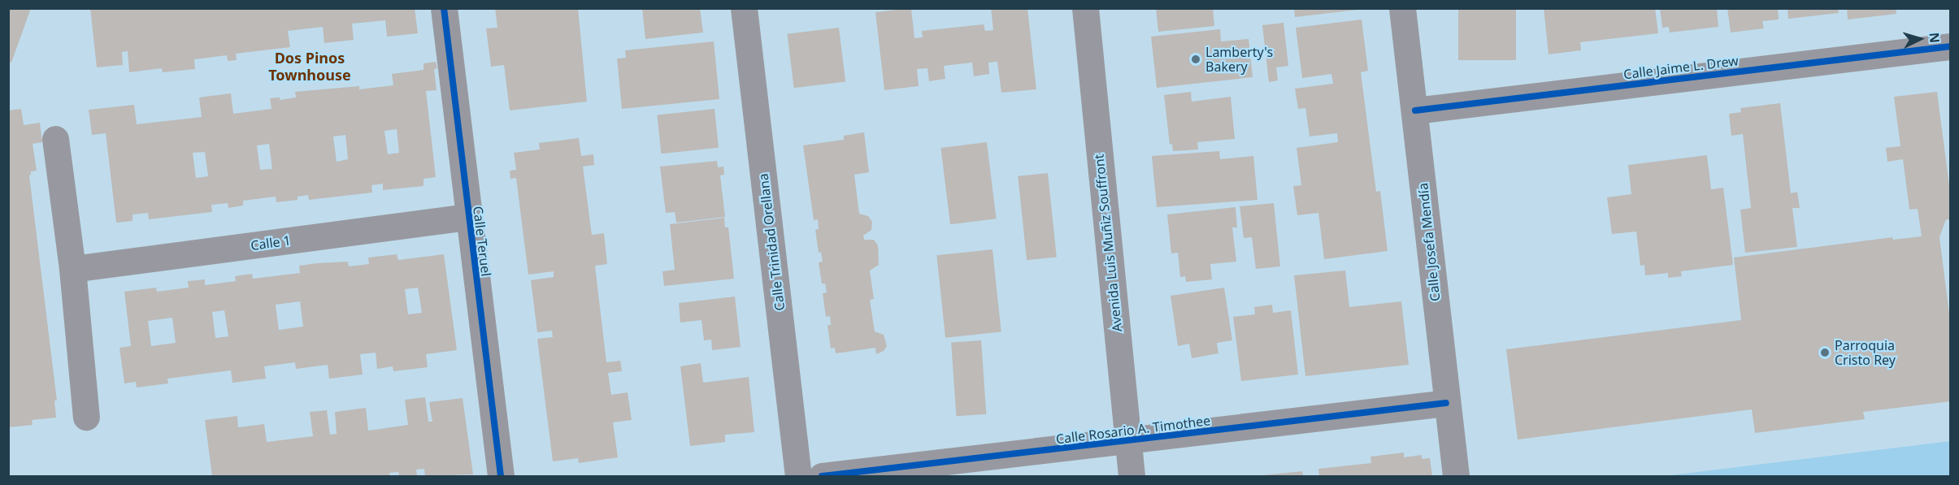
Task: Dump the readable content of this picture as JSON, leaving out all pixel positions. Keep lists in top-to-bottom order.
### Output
{
  "streets": {
    "street": [
      "Calle Jaime L. Drew",
      "Calle Teruel",
      "Calle Trinidad Orellana",
      "Calle Josefa Mendía",
      "Calle 1",
      "Avenida Luis Muñiz Souffront",
      "Calle Rosario A. Timothee"
    ]
  },
  "crossings": [
    ["Calle Jaime L. Drew", "Calle Josefa Mendía"],
    ["Calle Teruel", "Calle 1"],
    ["Calle Josefa Mendía", "Calle Rosario A. Timothee"],
    ["Avenida Luis Muñiz Souffront", "Calle Rosario A. Timothee"]
  ],
  "districts": ["Dos Pinos Townhouse"],
  "places": ["Lamberty's Bakery", "Parroquia Cristo Rey"],
  "north": "right"
}
